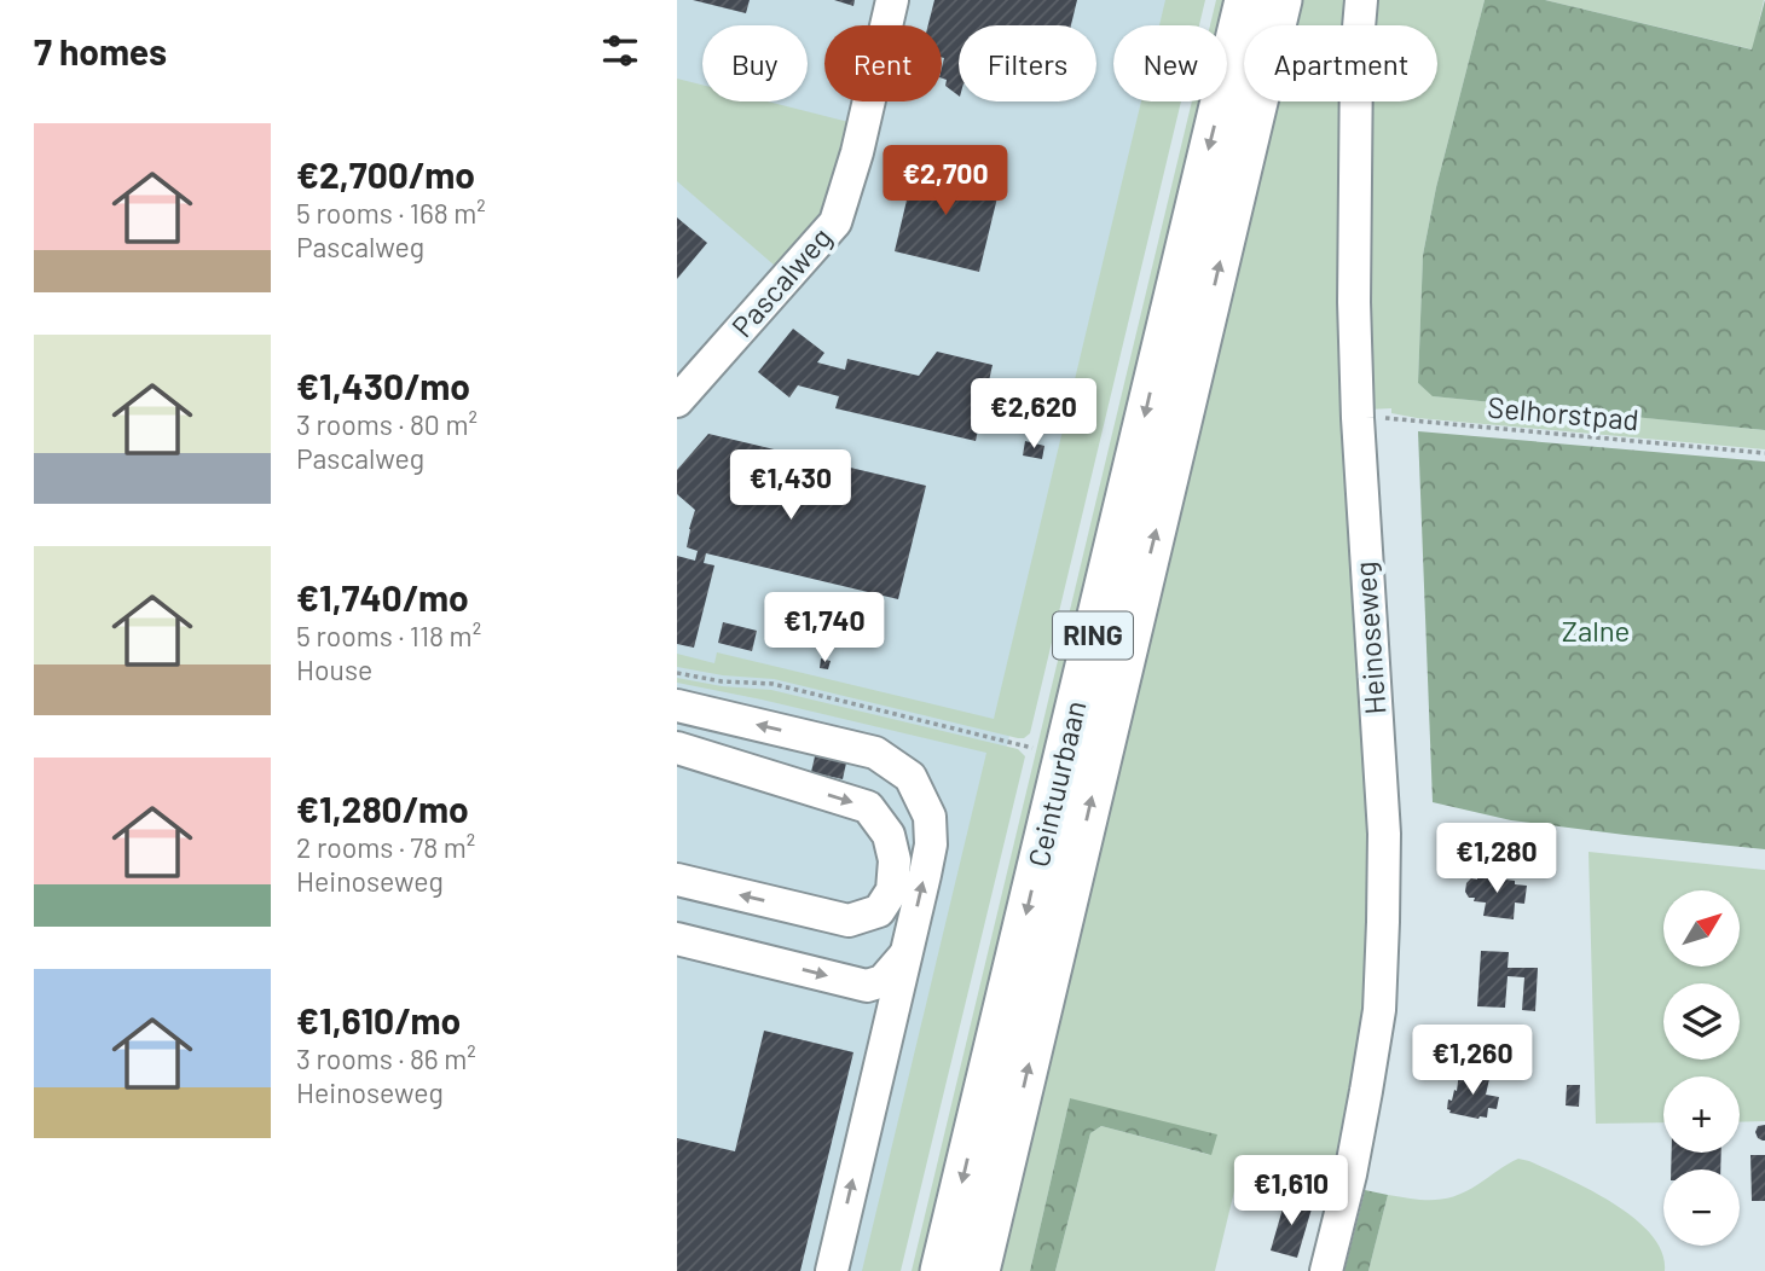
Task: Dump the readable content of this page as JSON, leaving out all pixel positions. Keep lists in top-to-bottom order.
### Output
{
  "streets": {
    "main road": ["RING", "Ceintuurbaan"],
    "street": ["Pascalweg", "Heinoseweg"],
    "path": ["Selhorstpad"]
  },
  "crossings": [
    ["Selhorstpad", "Heinoseweg"]
  ],
  "parks": ["Zalne"],
  "north": "top right",
  "page": {
    "heading": "7 homes",
    "chip": [
      "Buy",
      "Rent",
      "Filters",
      "New",
      "Apartment"
    ],
    "list": [
      {
        "name": "€2,700/mo",
        "note": "5 rooms · 168 m² · Pascalweg"
      },
      {
        "name": "€1,430/mo",
        "note": "3 rooms · 80 m² · Pascalweg"
      },
      {
        "name": "€1,740/mo",
        "note": "5 rooms · 118 m² · House"
      },
      {
        "name": "€1,280/mo",
        "note": "2 rooms · 78 m² · Heinoseweg"
      },
      {
        "name": "€1,610/mo",
        "note": "3 rooms · 86 m² · Heinoseweg"
      }
    ],
    "price": [
      "€2,700",
      "€2,620",
      "€1,430",
      "€1,740",
      "€1,280",
      "€1,260",
      "€1,610"
    ],
    "map_buttons": ["+", "−"]
  }
}
